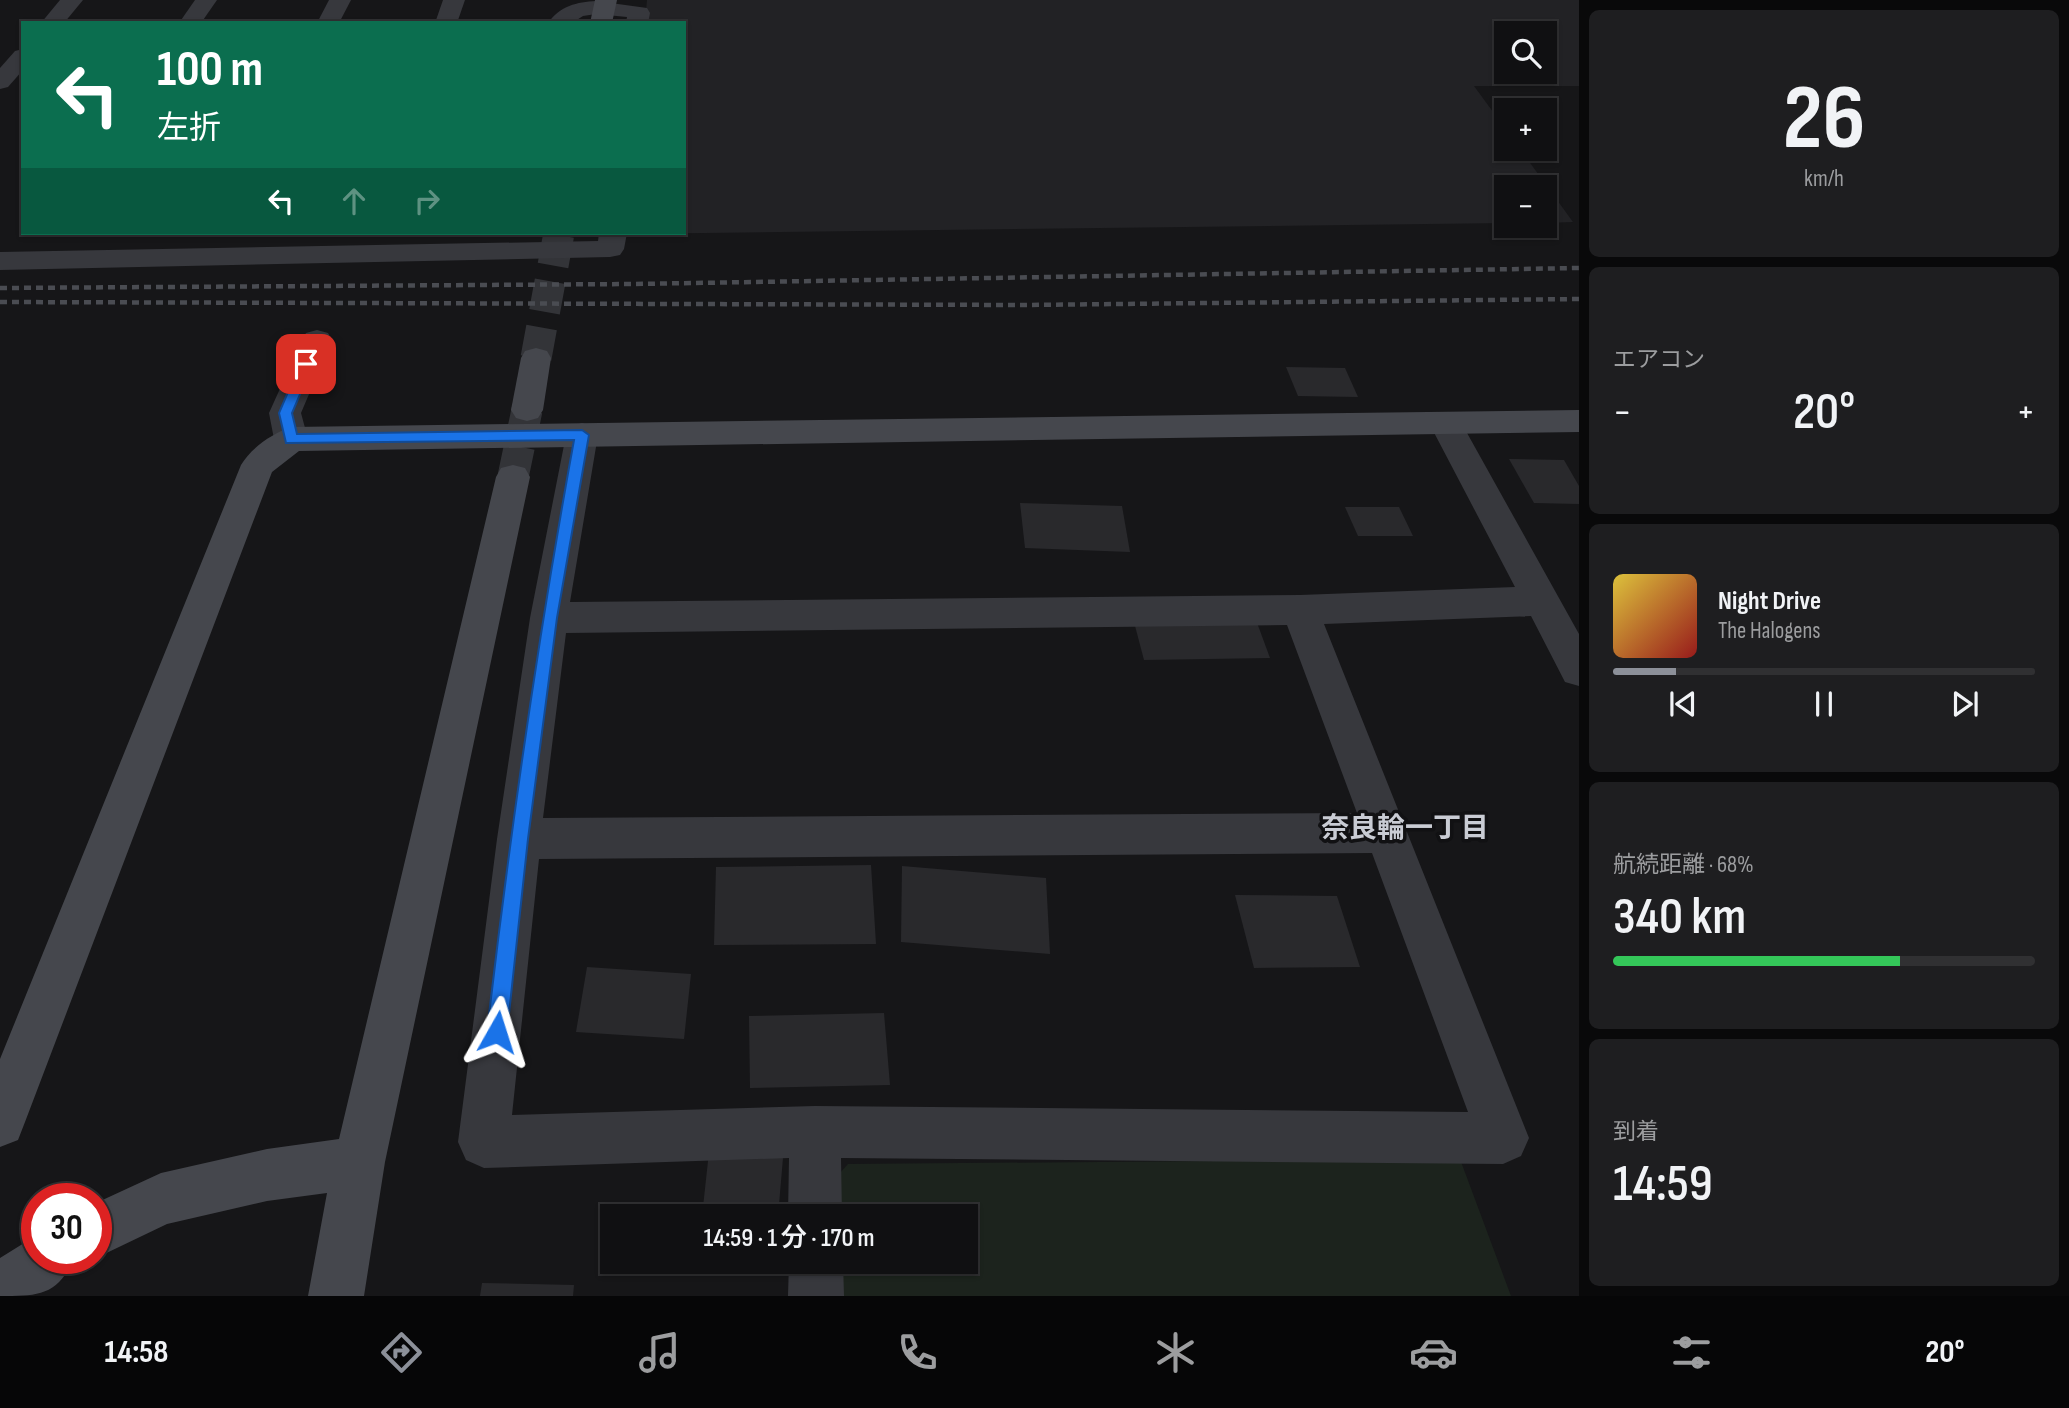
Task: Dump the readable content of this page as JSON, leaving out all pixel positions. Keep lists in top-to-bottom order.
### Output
{
  "districts": ["奈良輪一丁目"],
  "page": {
    "tile": [
      ["26", "km/h"],
      "エアコン",
      ["航続距離 · 68%", "340 km"],
      ["到着", "14:59"]
    ],
    "map_buttons": ["+", "−"],
    "turn": ["100 m", "左折"],
    "heat": ["−", "20°", "+"],
    "song": ["Night Drive", "The Halogens"],
    "limit": "30",
    "trip": "14:59 · 1 分 · 170 m",
    "tabs": ["14:58", "20°"]
  }
}
